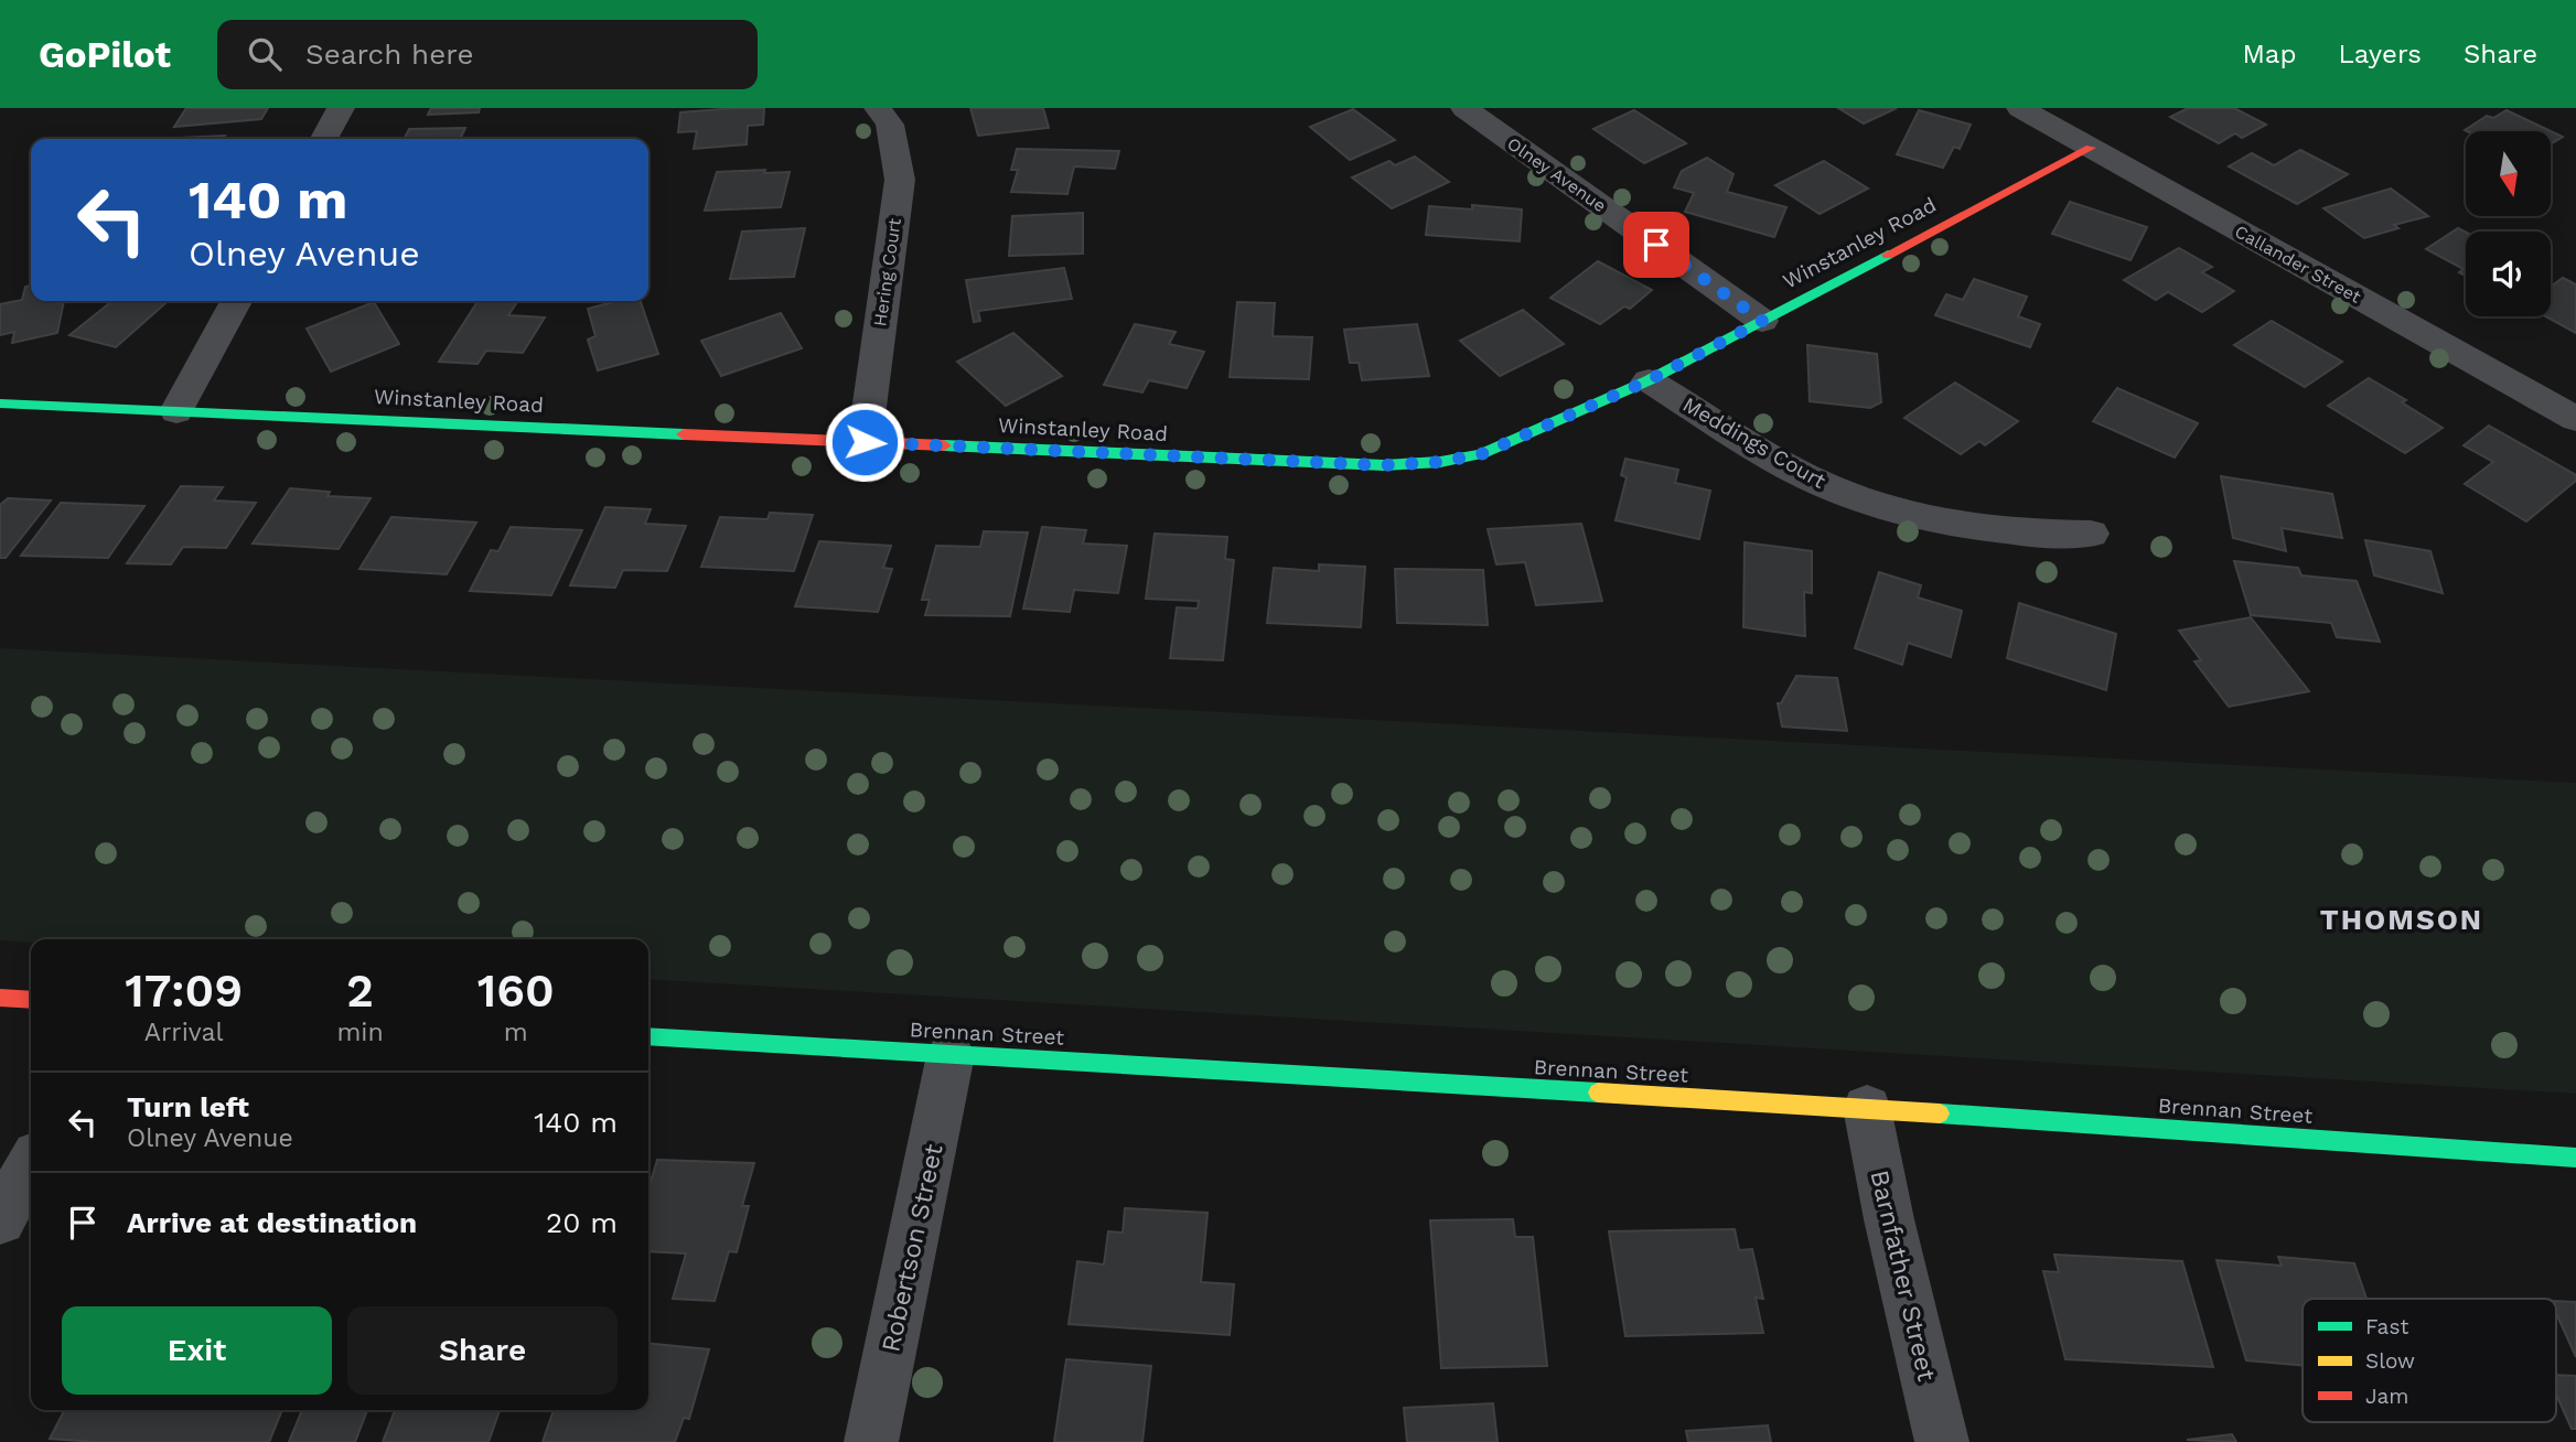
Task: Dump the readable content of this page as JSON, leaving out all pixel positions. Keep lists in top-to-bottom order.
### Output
{
  "streets": {
    "street": [
      "Olney Avenue",
      "Winstanley Road",
      "Callander Street",
      "Hering Court",
      "Meddings Court",
      "Brennan Street",
      "Robertson Street",
      "Barnfather Street"
    ]
  },
  "crossings": [
    ["Olney Avenue", "Winstanley Road"],
    ["Winstanley Road", "Callander Street"],
    ["Winstanley Road", "Hering Court"],
    ["Winstanley Road", "Meddings Court"],
    ["Brennan Street", "Robertson Street"],
    ["Brennan Street", "Barnfather Street"]
  ],
  "districts": ["THOMSON"],
  "legend": ["Fast", "Slow", "Jam"],
  "north": "bottom",
  "page": {
    "header": "GoPilot",
    "search": "Search here",
    "nav": ["Map", "Layers", "Share"],
    "turn": ["140 m", "Olney Avenue"],
    "eta": [
      "17:09",
      "Arrival",
      "2",
      "min",
      "160",
      "m"
    ],
    "list": [
      {
        "name": "Turn left",
        "note": "Olney Avenue",
        "value": "140 m"
      },
      {
        "name": "Arrive at destination",
        "value": "20 m"
      }
    ],
    "buttons": ["Exit", "Share"]
  }
}
